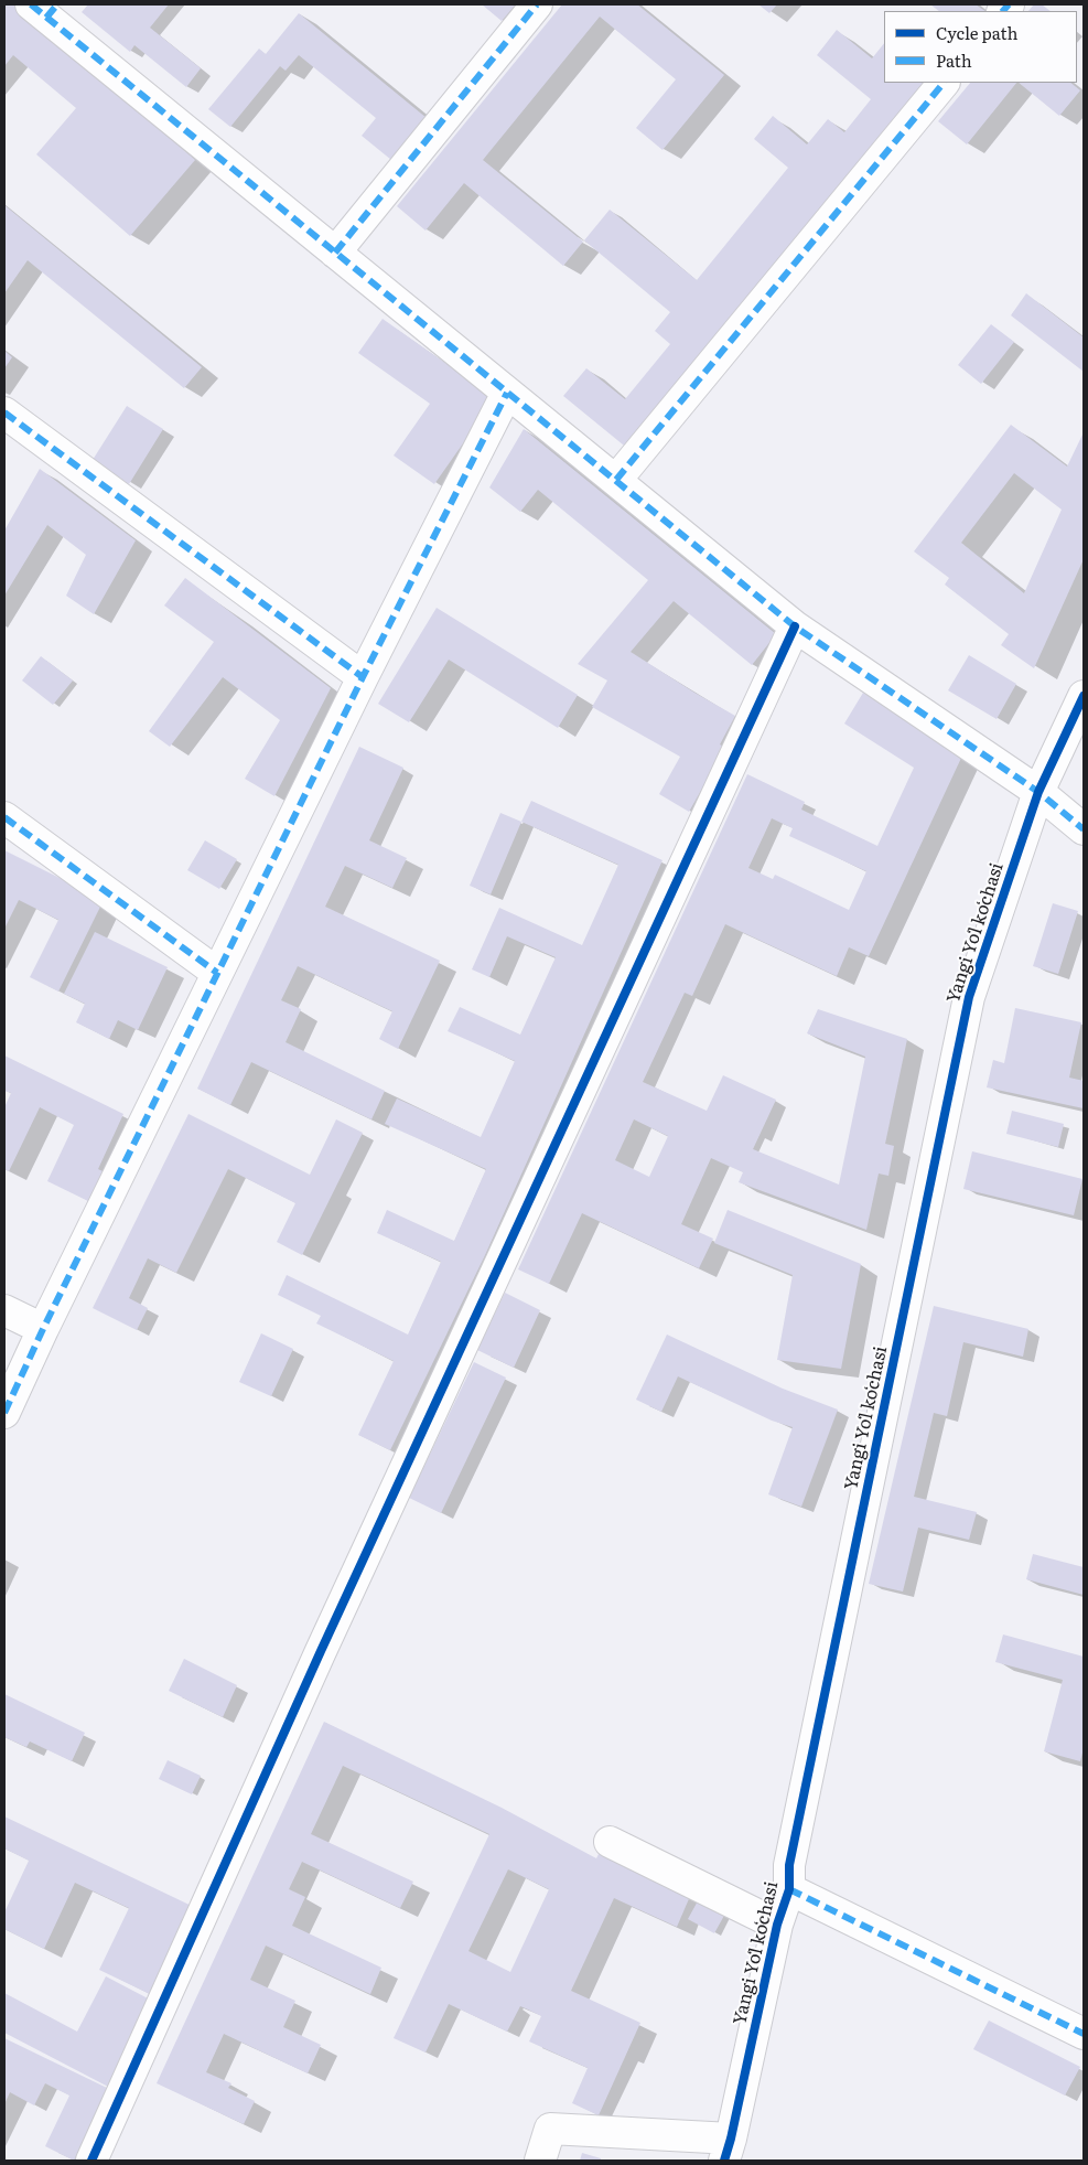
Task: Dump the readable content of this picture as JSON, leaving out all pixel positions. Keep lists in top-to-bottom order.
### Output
{
  "streets": {
    "street": ["Yangi Yoʻl koʻchasi"]
  },
  "legend": ["Cycle path", "Path"]
}
